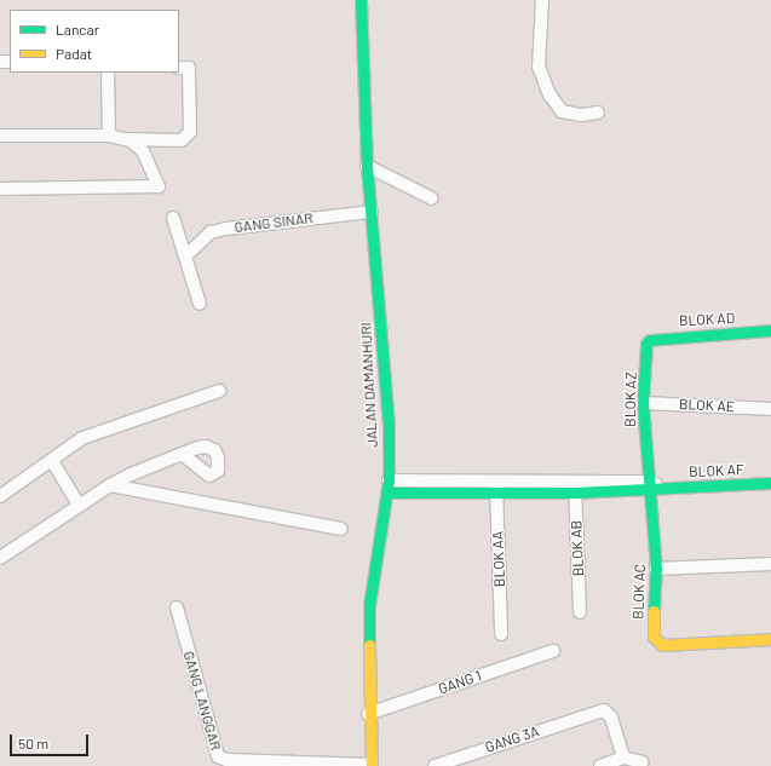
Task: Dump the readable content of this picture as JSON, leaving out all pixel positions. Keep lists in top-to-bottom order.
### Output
{
  "streets": {
    "street": [
      "GANG SINAR",
      "BLOK AD",
      "JALAN DAMANHURI",
      "BLOK AZ",
      "BLOK AE",
      "BLOK AF",
      "BLOK AB",
      "BLOK AA",
      "BLOK AC",
      "GANG 1",
      "GANG LANGGAR",
      "GANG 3A"
    ]
  },
  "crossings": [
    ["GANG SINAR", "JALAN DAMANHURI"],
    ["BLOK AD", "BLOK AZ"],
    ["JALAN DAMANHURI", "GANG 1"],
    ["JALAN DAMANHURI", "GANG LANGGAR"],
    ["BLOK AZ", "BLOK AE"],
    ["BLOK AZ", "BLOK AC"]
  ],
  "legend": ["Lancar", "Padat"],
  "scale_bar": "50 m"
}
